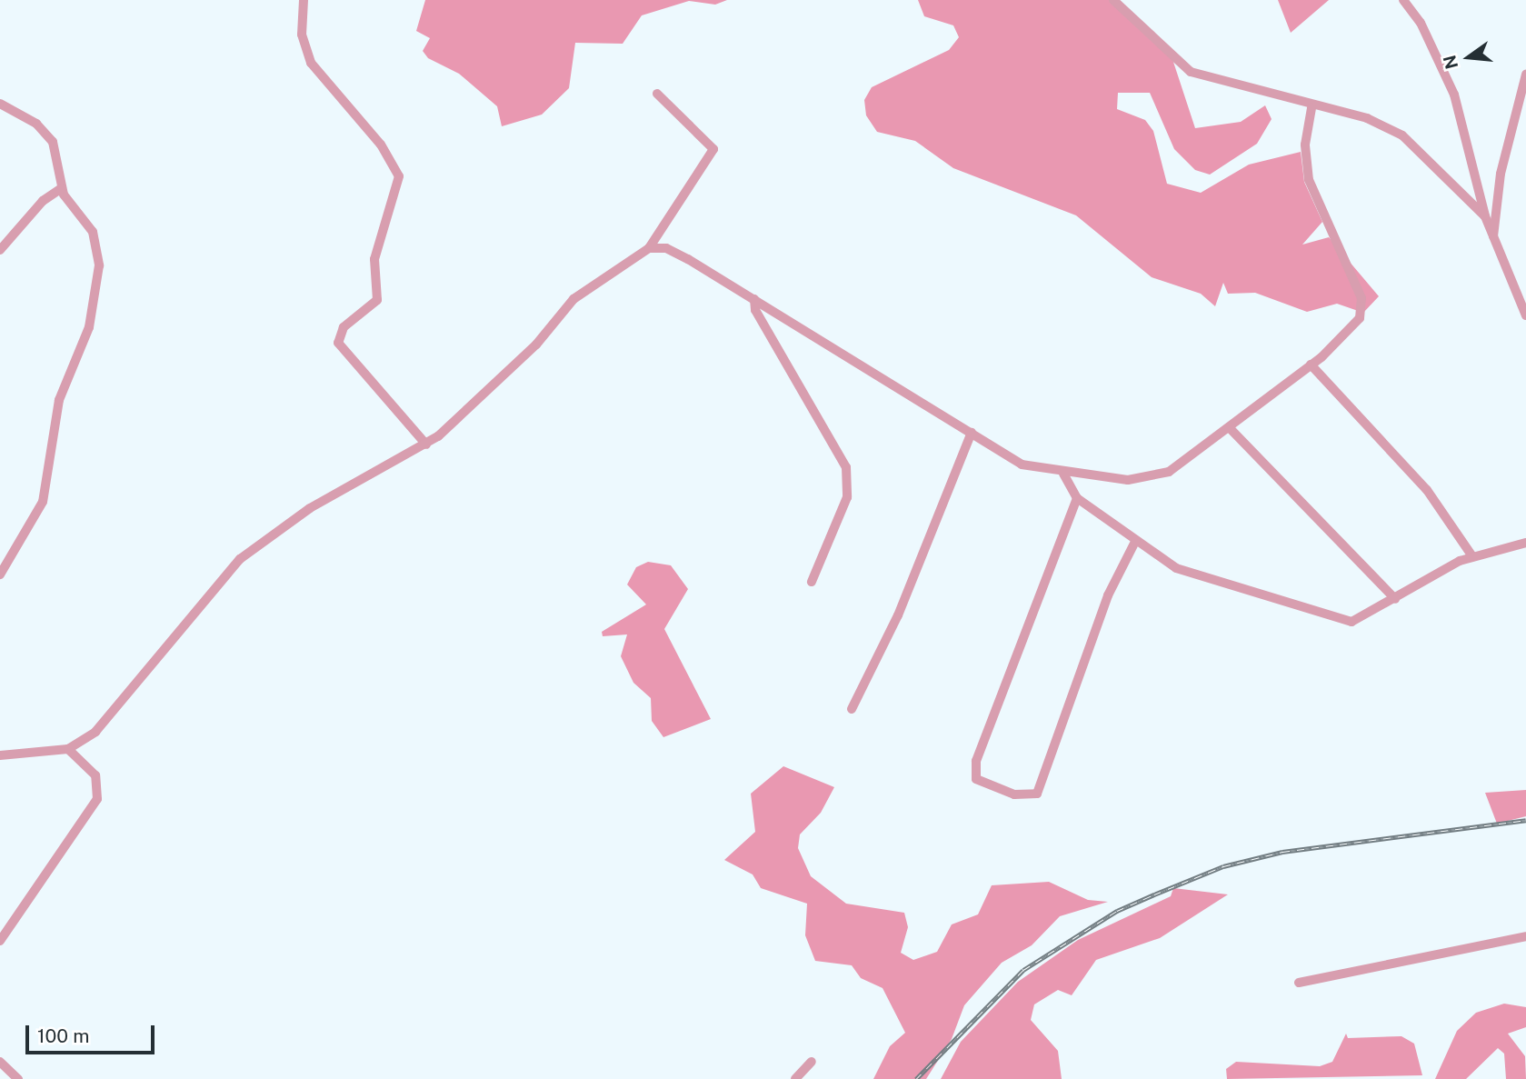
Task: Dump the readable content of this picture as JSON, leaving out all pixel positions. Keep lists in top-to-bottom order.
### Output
{
  "scale_bar": "100 m",
  "north": "left"
}
